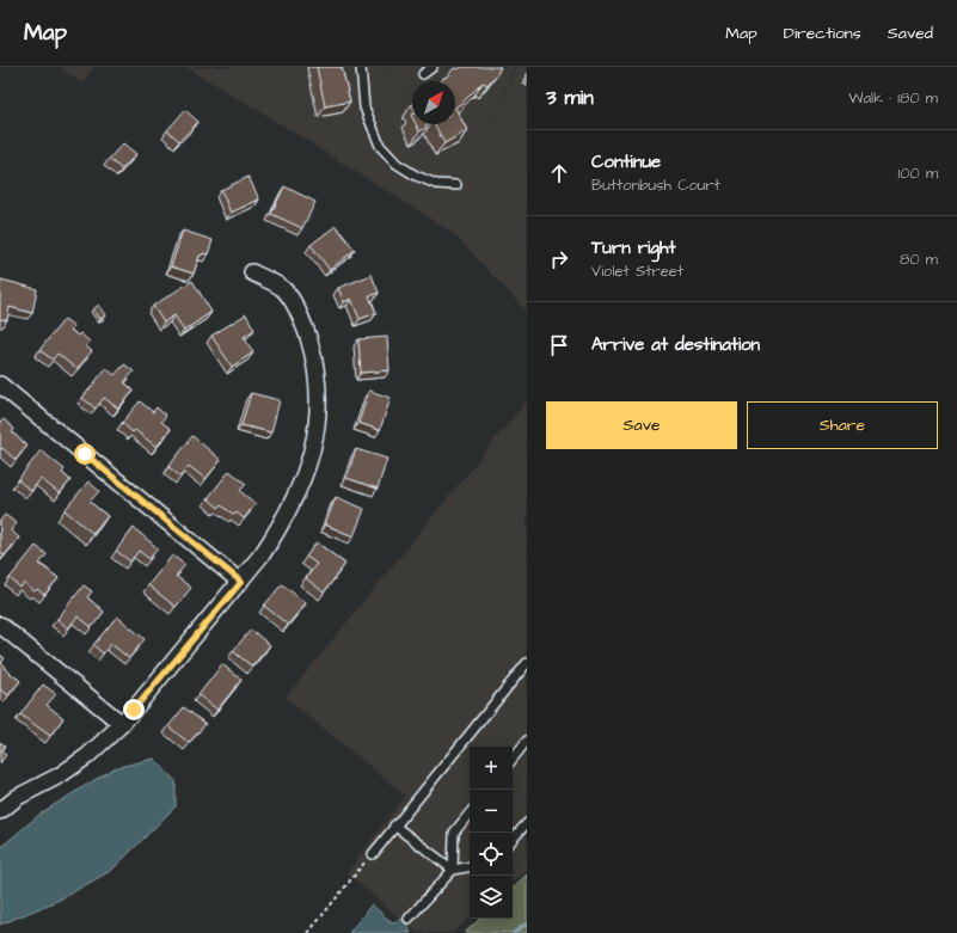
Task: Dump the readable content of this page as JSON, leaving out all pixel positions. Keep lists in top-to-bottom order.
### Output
{
  "north": "top right",
  "page": {
    "header": "Map",
    "nav": ["Map", "Directions", "Saved"],
    "heading": ["3 min", "Walk · 180 m"],
    "list": [
      ["Continue", "Buttonbush Court", "100 m"],
      ["Turn right", "Violet Street", "80 m"],
      "Arrive at destination"
    ],
    "buttons": ["Save", "Share"],
    "map_buttons": ["+", "−"]
  }
}
